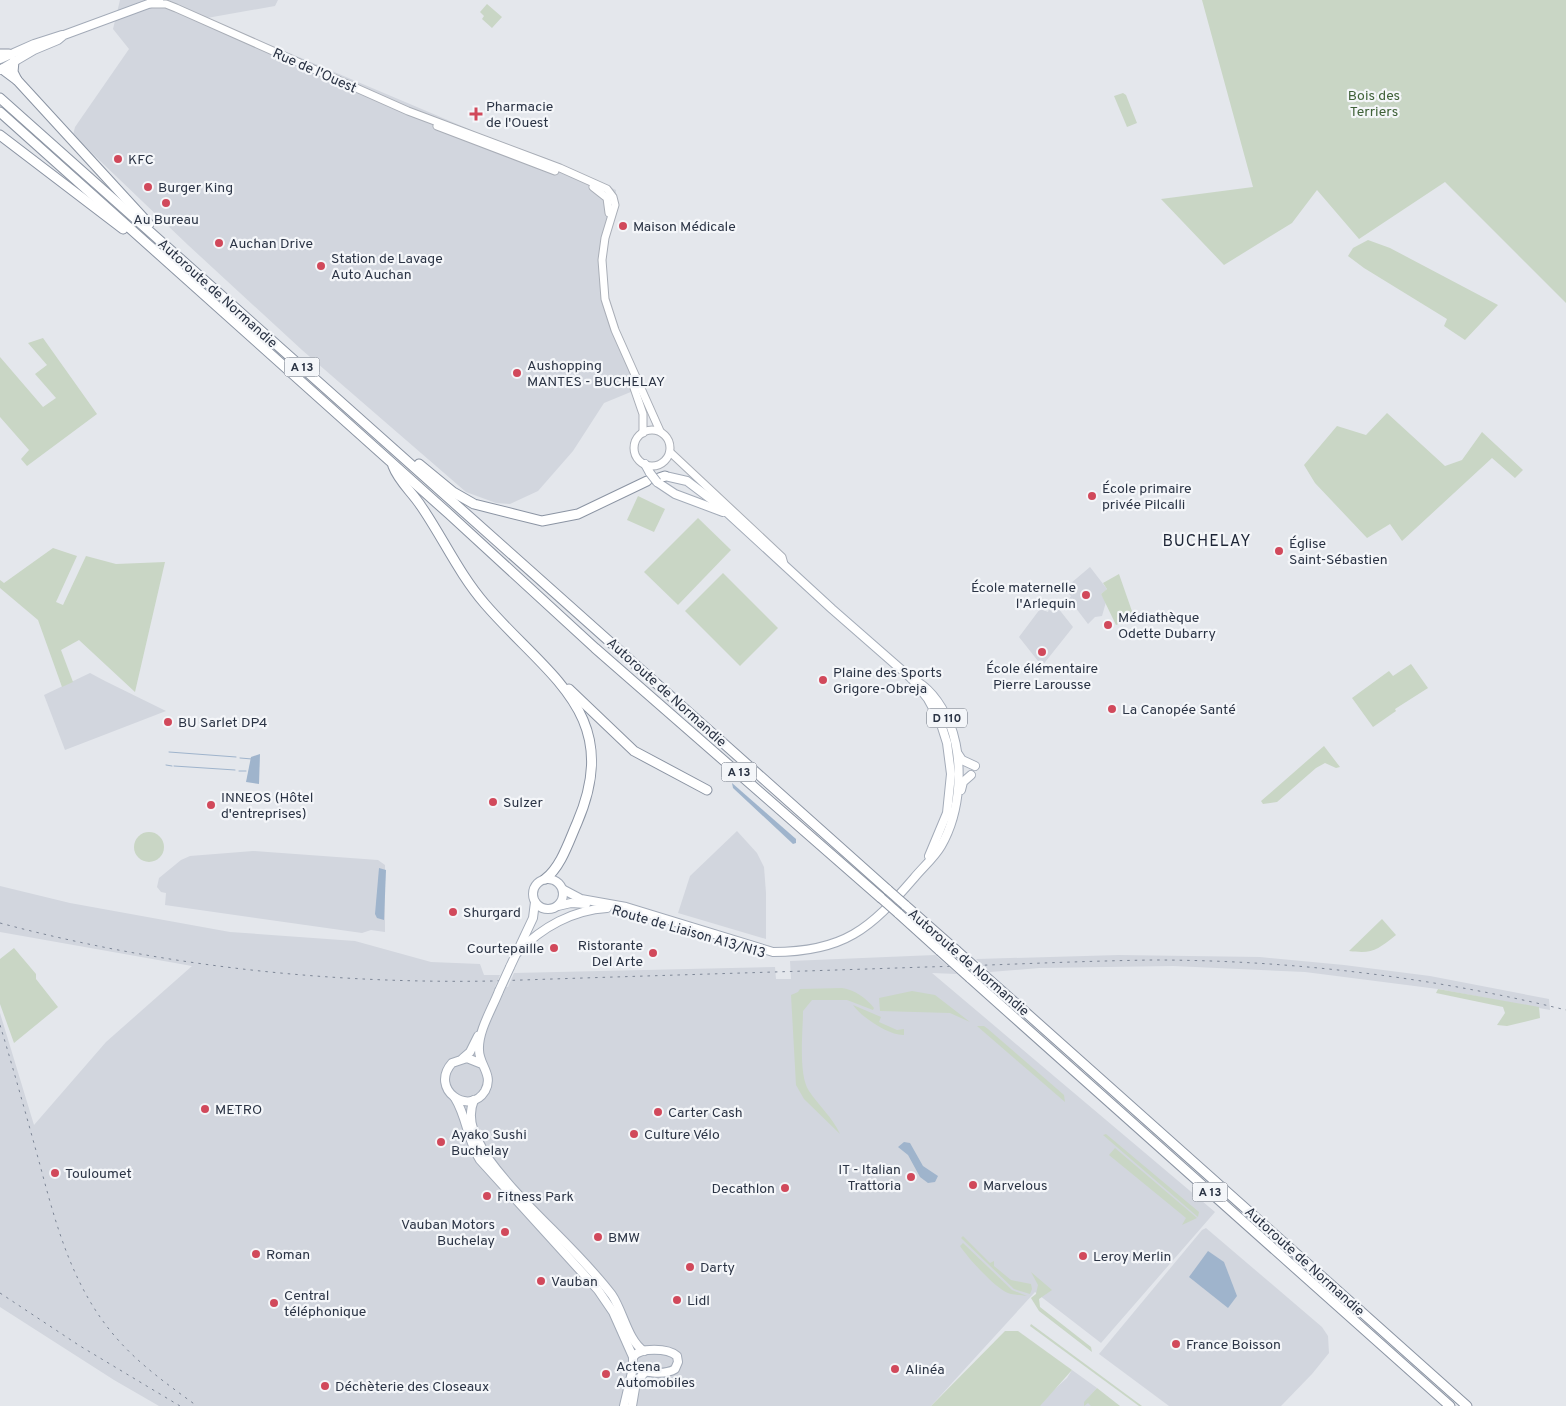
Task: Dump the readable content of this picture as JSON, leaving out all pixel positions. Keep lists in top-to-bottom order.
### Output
{
  "streets": {
    "highway": ["Autoroute de Normandie", "A 13"],
    "main road": ["Rue de l'Ouest", "D 110", "Route de Liaison A13/N13"]
  },
  "crossings": [
    ["D 110", "Route de Liaison A13/N13"]
  ],
  "districts": ["BUCHELAY"],
  "parks": ["Bois des Terriers"],
  "places": {
    "health": ["Pharmacie de l'Ouest"],
    "other": [
      "KFC",
      "Burger King",
      "Au Bureau",
      "Maison Médicale",
      "Auchan Drive",
      "Station de Lavage Auto Auchan",
      "Aushopping MANTES - BUCHELAY",
      "École primaire privée Pilcalli",
      "Église Saint-Sébastien",
      "École maternelle l'Arlequin",
      "Médiathèque Odette Dubarry",
      "École élémentaire Pierre Larousse",
      "Plaine des Sports Grigore-Obreja",
      "La Canopée Santé",
      "BU Sarlet DP4",
      "Sulzer",
      "INNEOS (Hôtel d'entreprises)",
      "Shurgard",
      "Courtepaille",
      "Ristorante Del Arte",
      "METRO",
      "Carter Cash",
      "Culture Vélo",
      "Ayako Sushi Buchelay",
      "Touloumet",
      "IT - Italian Trattoria",
      "Marvelous",
      "Decathlon",
      "Fitness Park",
      "Vauban Motors Buchelay",
      "BMW",
      "Roman",
      "Leroy Merlin",
      "Darty",
      "Vauban",
      "Lidl",
      "Central téléphonique",
      "France Boisson",
      "Alinéa",
      "Actena Automobiles",
      "Déchèterie des Closeaux"
    ]
  }
}
